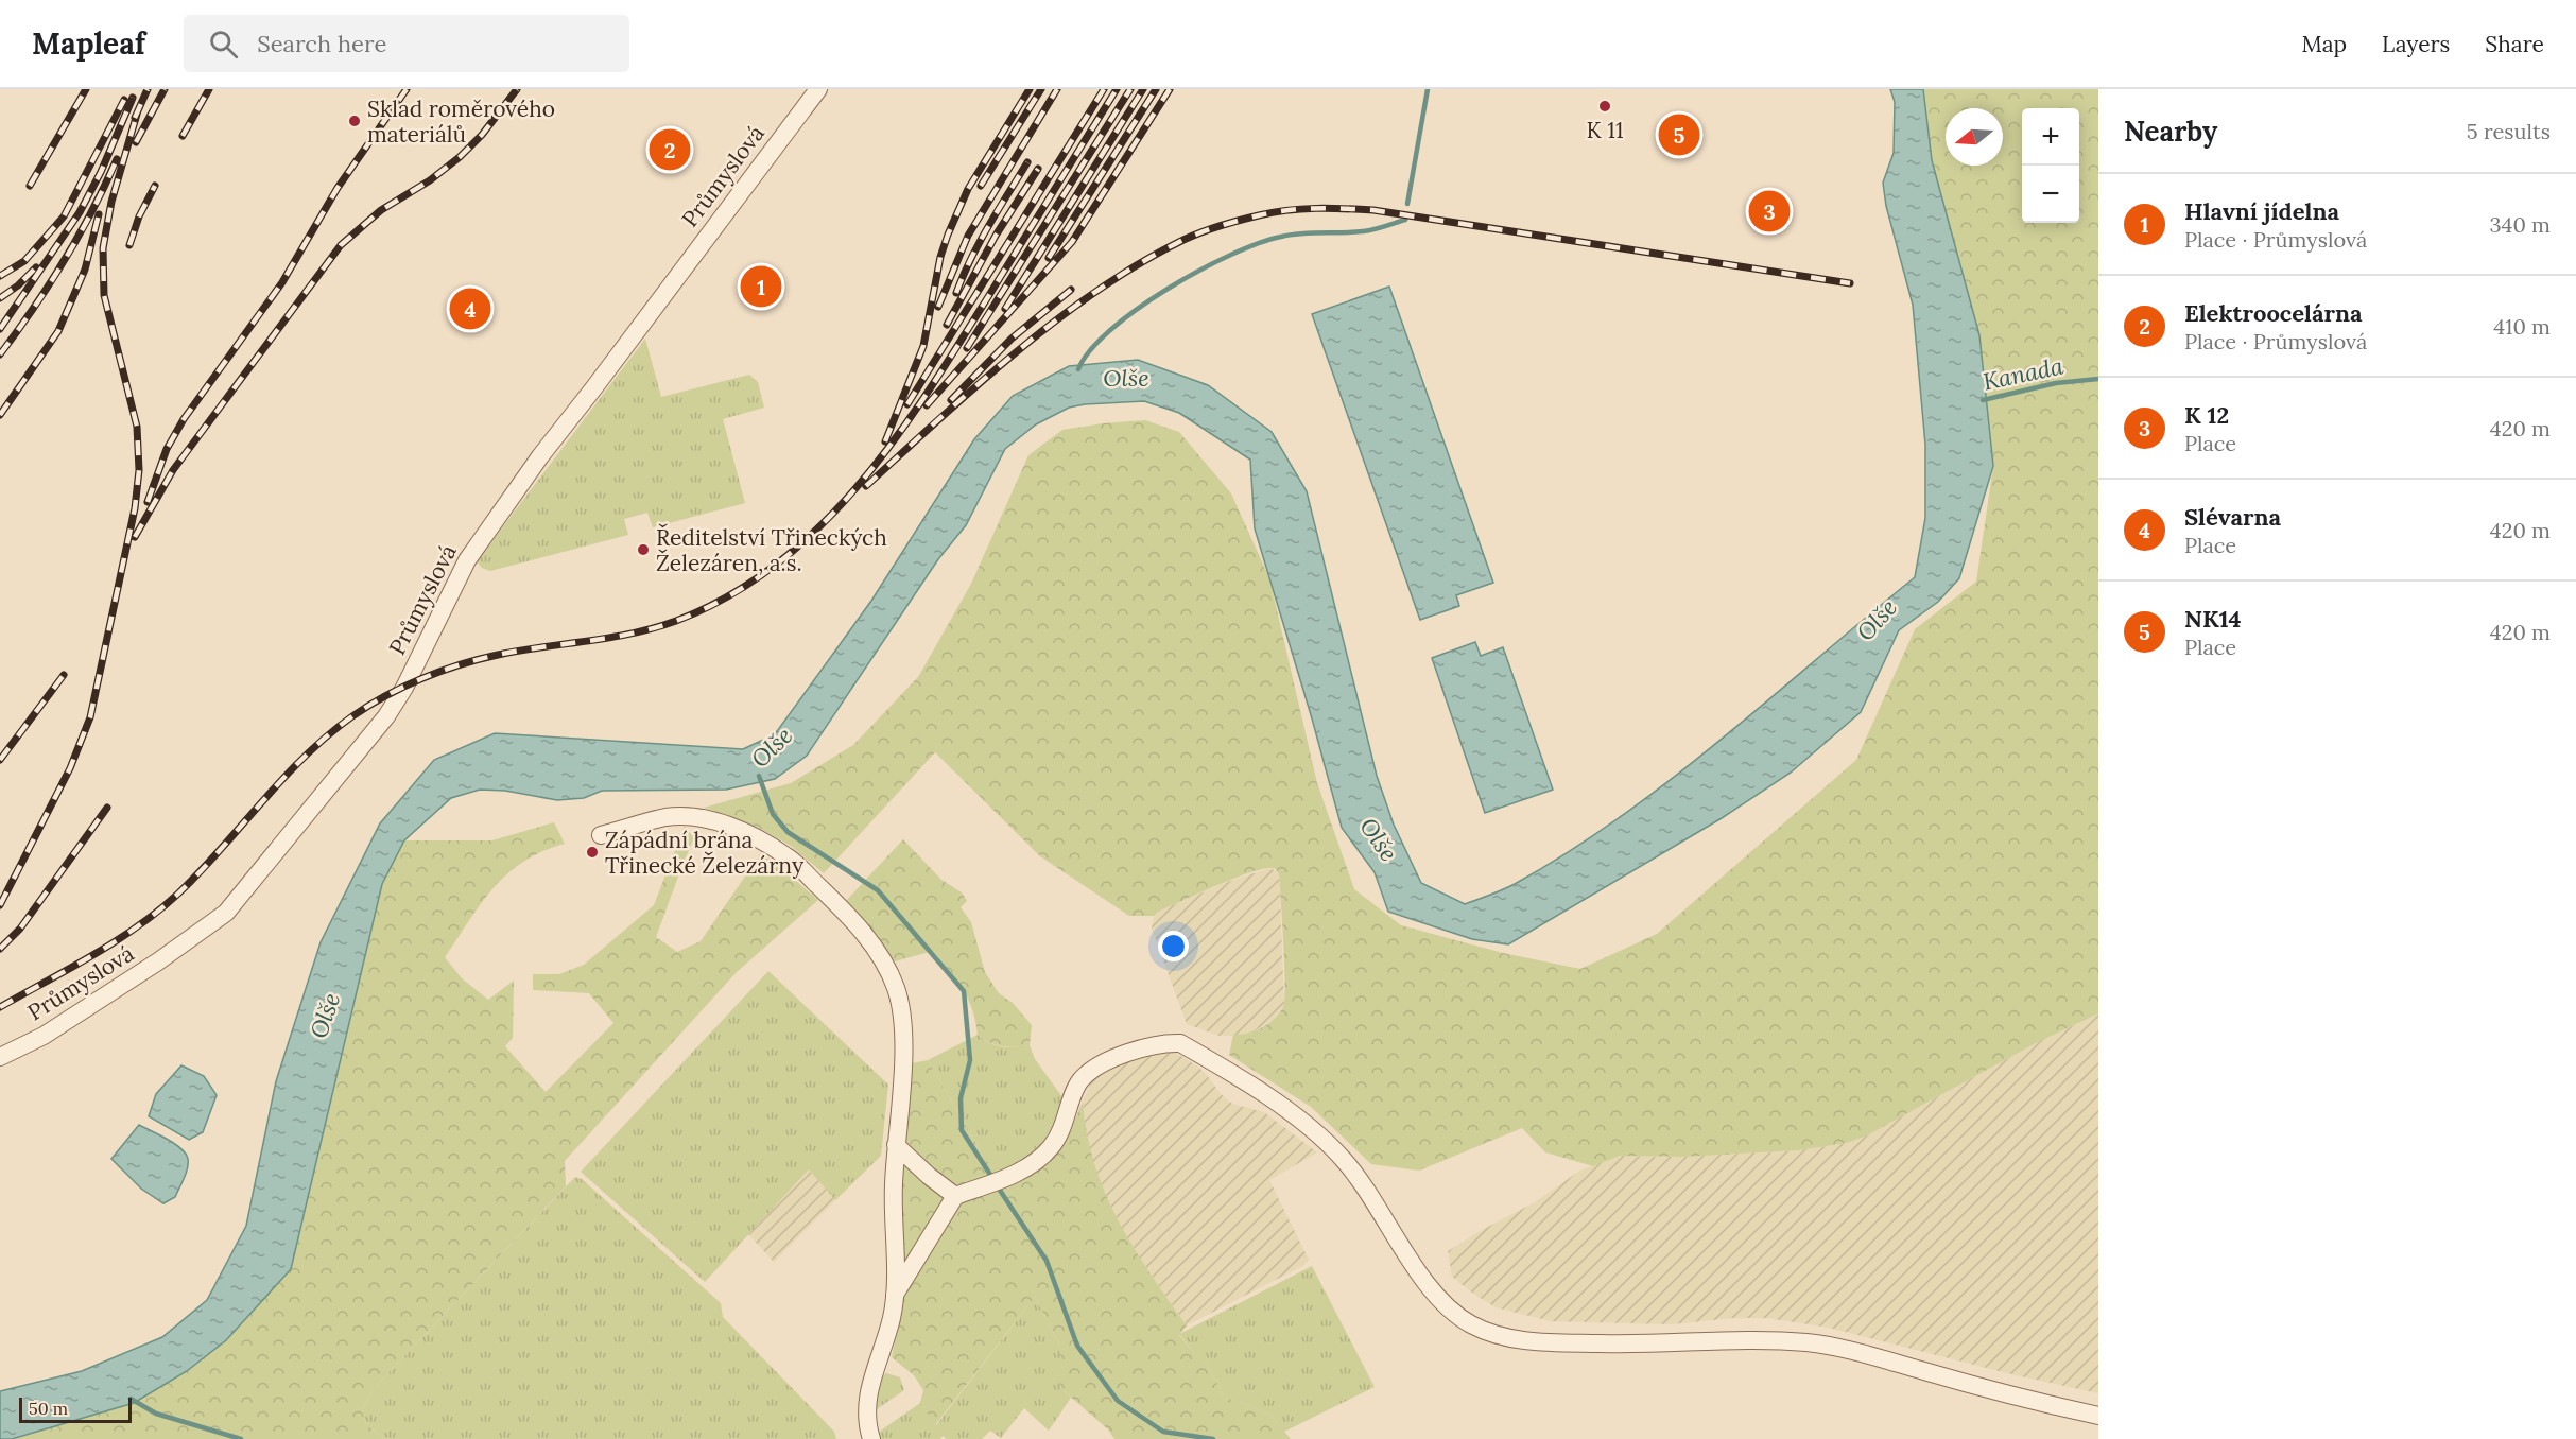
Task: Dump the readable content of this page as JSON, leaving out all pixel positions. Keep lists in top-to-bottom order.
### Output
{
  "streets": {
    "street": ["Průmyslová"]
  },
  "water": ["Kanada", "Olše"],
  "places": [
    "K 11",
    "Sklad roměrového materiálů",
    "Ředitelství Třineckých Železáren, a.s.",
    "Zápádní brána Třinecké Železárny"
  ],
  "scale_bar": "50 m",
  "north": "left",
  "page": {
    "header": "Mapleaf",
    "search": "Search here",
    "nav": ["Map", "Layers", "Share"],
    "heading": ["Nearby", "5 results"],
    "map_buttons": ["+", "−"],
    "pins": [
      "5",
      "2",
      "3",
      "1",
      "4"
    ],
    "list": [
      {
        "mark": "1",
        "name": "Hlavní jídelna",
        "note": "Place · Průmyslová",
        "value": "340 m"
      },
      {
        "mark": "2",
        "name": "Elektroocelárna",
        "note": "Place · Průmyslová",
        "value": "410 m"
      },
      {
        "mark": "3",
        "name": "K 12",
        "note": "Place",
        "value": "420 m"
      },
      {
        "mark": "4",
        "name": "Slévarna",
        "note": "Place",
        "value": "420 m"
      },
      {
        "mark": "5",
        "name": "NK14",
        "note": "Place",
        "value": "420 m"
      }
    ],
    "scale": "50 m"
  }
}
